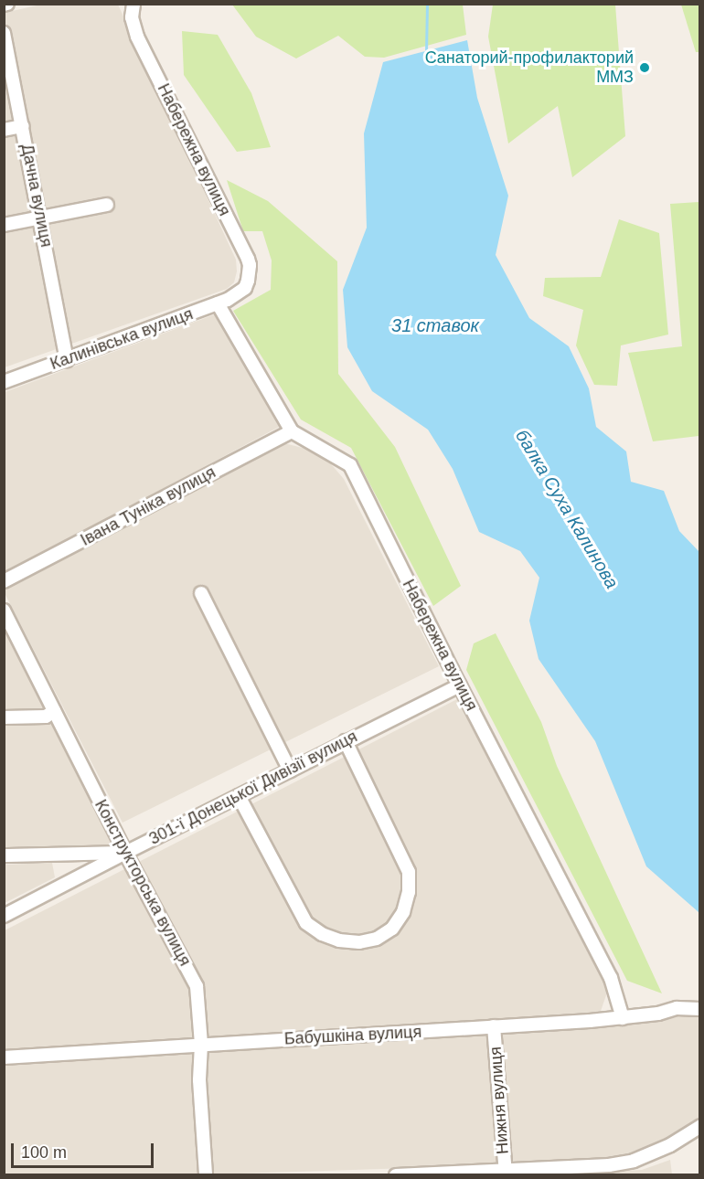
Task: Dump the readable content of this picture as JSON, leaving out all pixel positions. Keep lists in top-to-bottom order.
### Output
{
  "streets": {
    "street": [
      "Набережна вулиця",
      "Дачна вулиця",
      "Калинівська вулиця",
      "Івана Туніка вулиця",
      "301-ї Донецької Дивізії вулиця",
      "Конструкторська вулиця",
      "Бабушкіна вулиця",
      "Нижня вулиця"
    ]
  },
  "crossings": [
    ["Набережна вулиця", "Калинівська вулиця"],
    ["Набережна вулиця", "Івана Туніка вулиця"],
    ["Набережна вулиця", "301-ї Донецької Дивізії вулиця"],
    ["Набережна вулиця", "Бабушкіна вулиця"],
    ["Дачна вулиця", "Калинівська вулиця"],
    ["301-ї Донецької Дивізії вулиця", "Конструкторська вулиця"],
    ["Конструкторська вулиця", "Бабушкіна вулиця"],
    ["Бабушкіна вулиця", "Нижня вулиця"]
  ],
  "water": ["31 ставок", "балка Суха Калинова"],
  "places": ["Санаторий-профилакторий ММЗ"],
  "scale_bar": "100 m"
}
